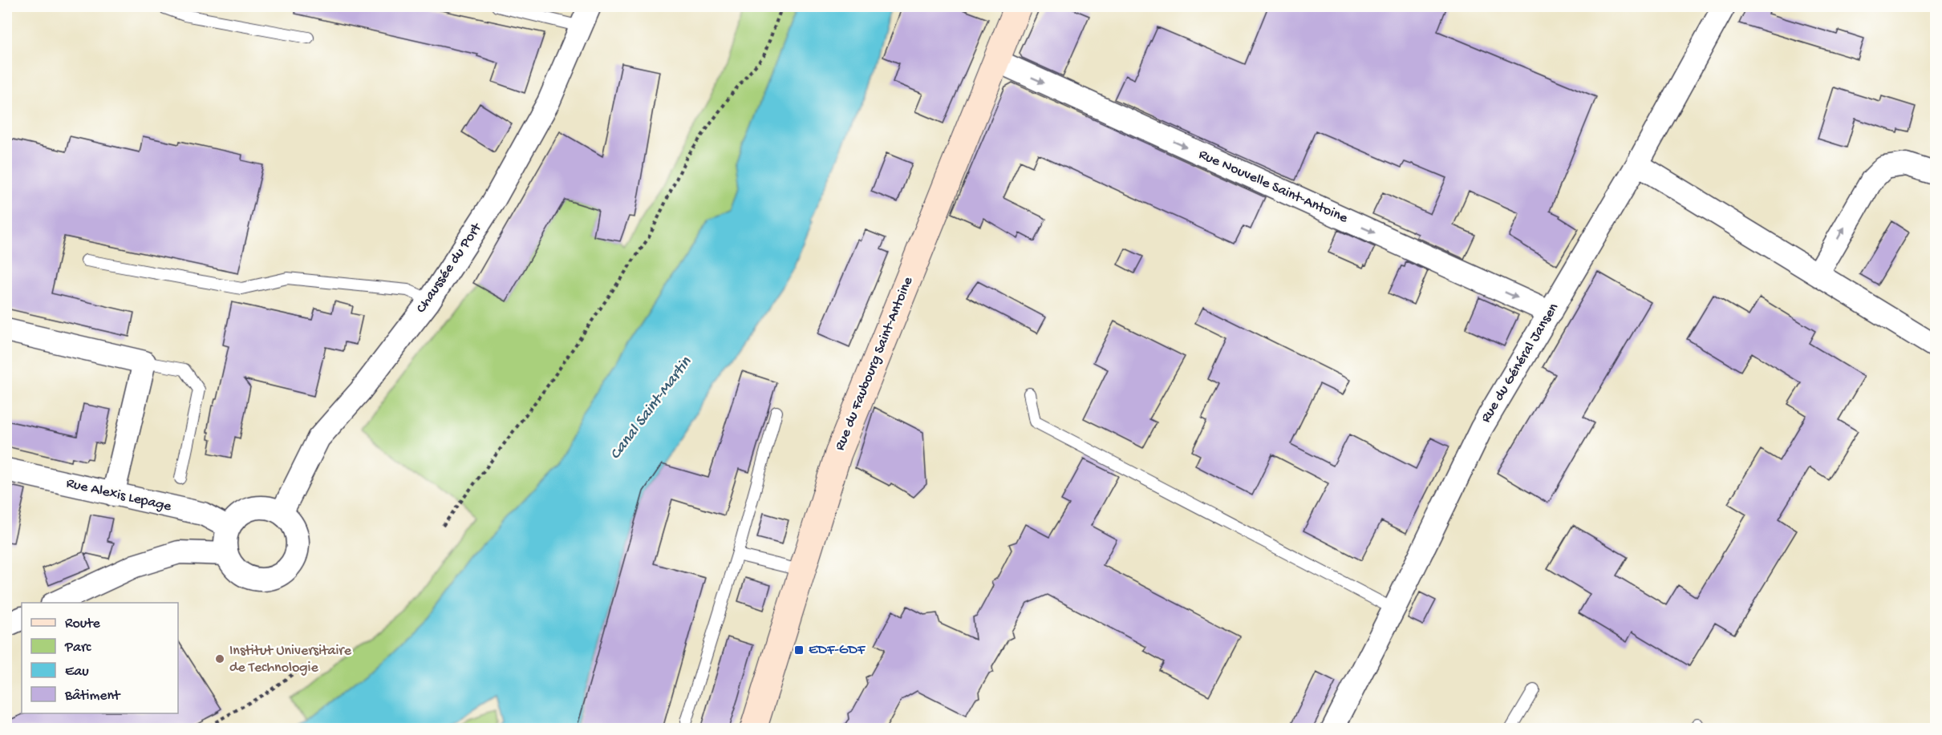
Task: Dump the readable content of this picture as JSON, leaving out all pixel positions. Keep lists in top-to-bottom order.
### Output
{
  "streets": {
    "street": [
      "Rue Nouvelle Saint-Antoine",
      "Chaussée du Port",
      "Rue du Général Jansen",
      "Rue du Faubourg Saint-Antoine",
      "Rue Alexis Lepage"
    ]
  },
  "crossings": [
    ["Rue Nouvelle Saint-Antoine", "Rue du Général Jansen"],
    ["Rue Nouvelle Saint-Antoine", "Rue du Faubourg Saint-Antoine"],
    ["Chaussée du Port", "Rue Alexis Lepage"]
  ],
  "one_way": ["Rue Nouvelle Saint-Antoine"],
  "water": ["Canal Saint-Martin"],
  "places": {
    "transit": ["EDF-GDF"],
    "other": ["Institut Universitaire de Technologie"]
  },
  "legend": [
    "Route",
    "Parc",
    "Eau",
    "Bâtiment"
  ]
}
